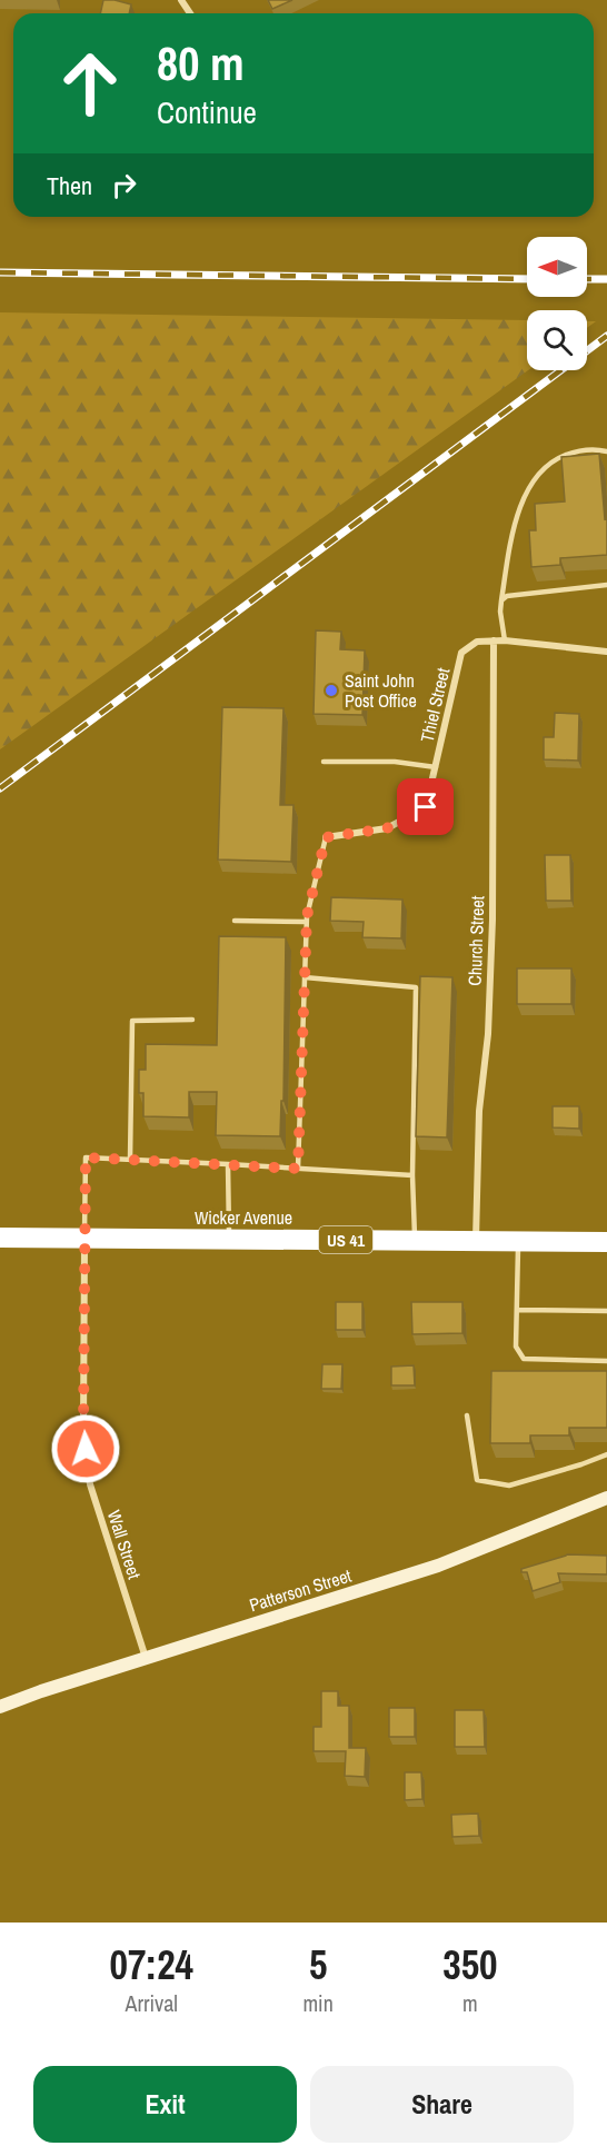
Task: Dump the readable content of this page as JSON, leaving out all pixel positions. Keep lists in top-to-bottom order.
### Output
{
  "streets": {
    "highway": ["Wicker Avenue", "US 41"],
    "street": [
      "Thiel Street",
      "Church Street",
      "Wall Street",
      "Patterson Street"
    ]
  },
  "crossings": [
    ["Thiel Street", "Church Street"],
    ["Church Street", "Wicker Avenue"],
    ["Wicker Avenue", "Wall Street"],
    ["Wall Street", "Patterson Street"]
  ],
  "places": ["Saint John Post Office"],
  "north": "left",
  "page": {
    "turn": ["80 m", "Continue"],
    "then": "Then",
    "eta": [
      "07:24",
      "Arrival",
      "5",
      "min",
      "350",
      "m"
    ],
    "buttons": ["Exit", "Share"]
  }
}
